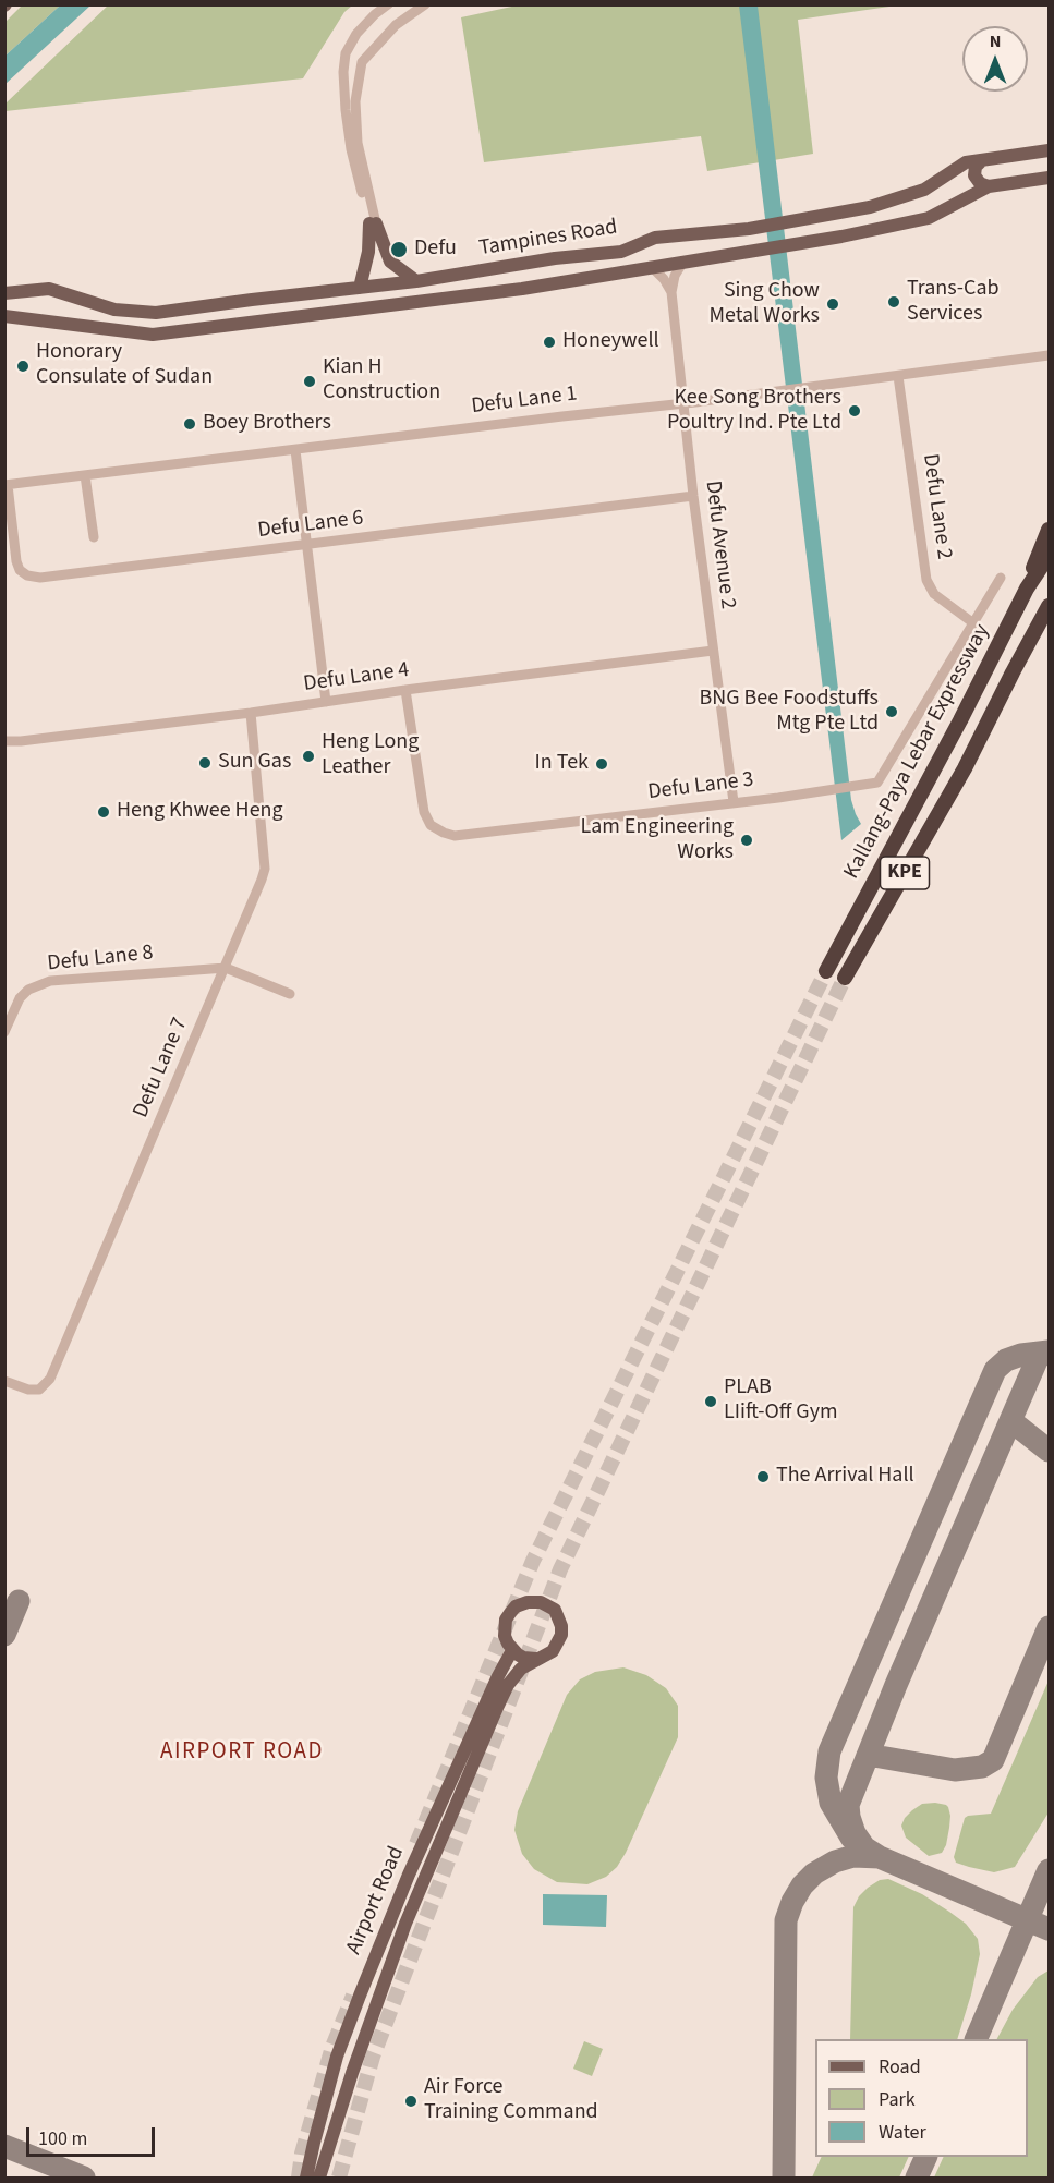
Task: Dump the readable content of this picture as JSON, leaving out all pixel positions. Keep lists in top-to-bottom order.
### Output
{
  "streets": {
    "highway": ["Kallang-Paya Lebar Expressway", "KPE"],
    "main road": ["Tampines Road", "Airport Road"],
    "street": [
      "Defu Lane 1",
      "Defu Lane 2",
      "Defu Lane 6",
      "Defu Avenue 2",
      "Defu Lane 4",
      "Defu Lane 3",
      "Defu Lane 8",
      "Defu Lane 7"
    ]
  },
  "crossings": [
    ["Tampines Road", "Defu Avenue 2"],
    ["Defu Lane 1", "Defu Lane 2"],
    ["Defu Lane 1", "Defu Lane 6"],
    ["Defu Lane 1", "Defu Avenue 2"],
    ["Defu Lane 2", "Defu Lane 3"],
    ["Defu Lane 6", "Defu Avenue 2"],
    ["Defu Avenue 2", "Defu Lane 4"],
    ["Defu Avenue 2", "Defu Lane 3"],
    ["Defu Lane 4", "Defu Lane 3"],
    ["Defu Lane 4", "Defu Lane 7"],
    ["Defu Lane 8", "Defu Lane 7"]
  ],
  "districts": ["AIRPORT ROAD"],
  "places": [
    "Defu",
    "Trans-Cab Services",
    "Sing Chow Metal Works",
    "Honeywell",
    "Honorary Consulate of Sudan",
    "Kian H Construction",
    "Kee Song Brothers Poultry Ind. Pte Ltd",
    "Boey Brothers",
    "BNG Bee Foodstuffs Mtg Pte Ltd",
    "Heng Long Leather",
    "Sun Gas",
    "In Tek",
    "Heng Khwee Heng",
    "Lam Engineering Works",
    "PLAB LIift-Off Gym",
    "The Arrival Hall",
    "Air Force Training Command"
  ],
  "legend": ["Road", "Park", "Water"],
  "scale_bar": "100 m",
  "north": "top"
}
